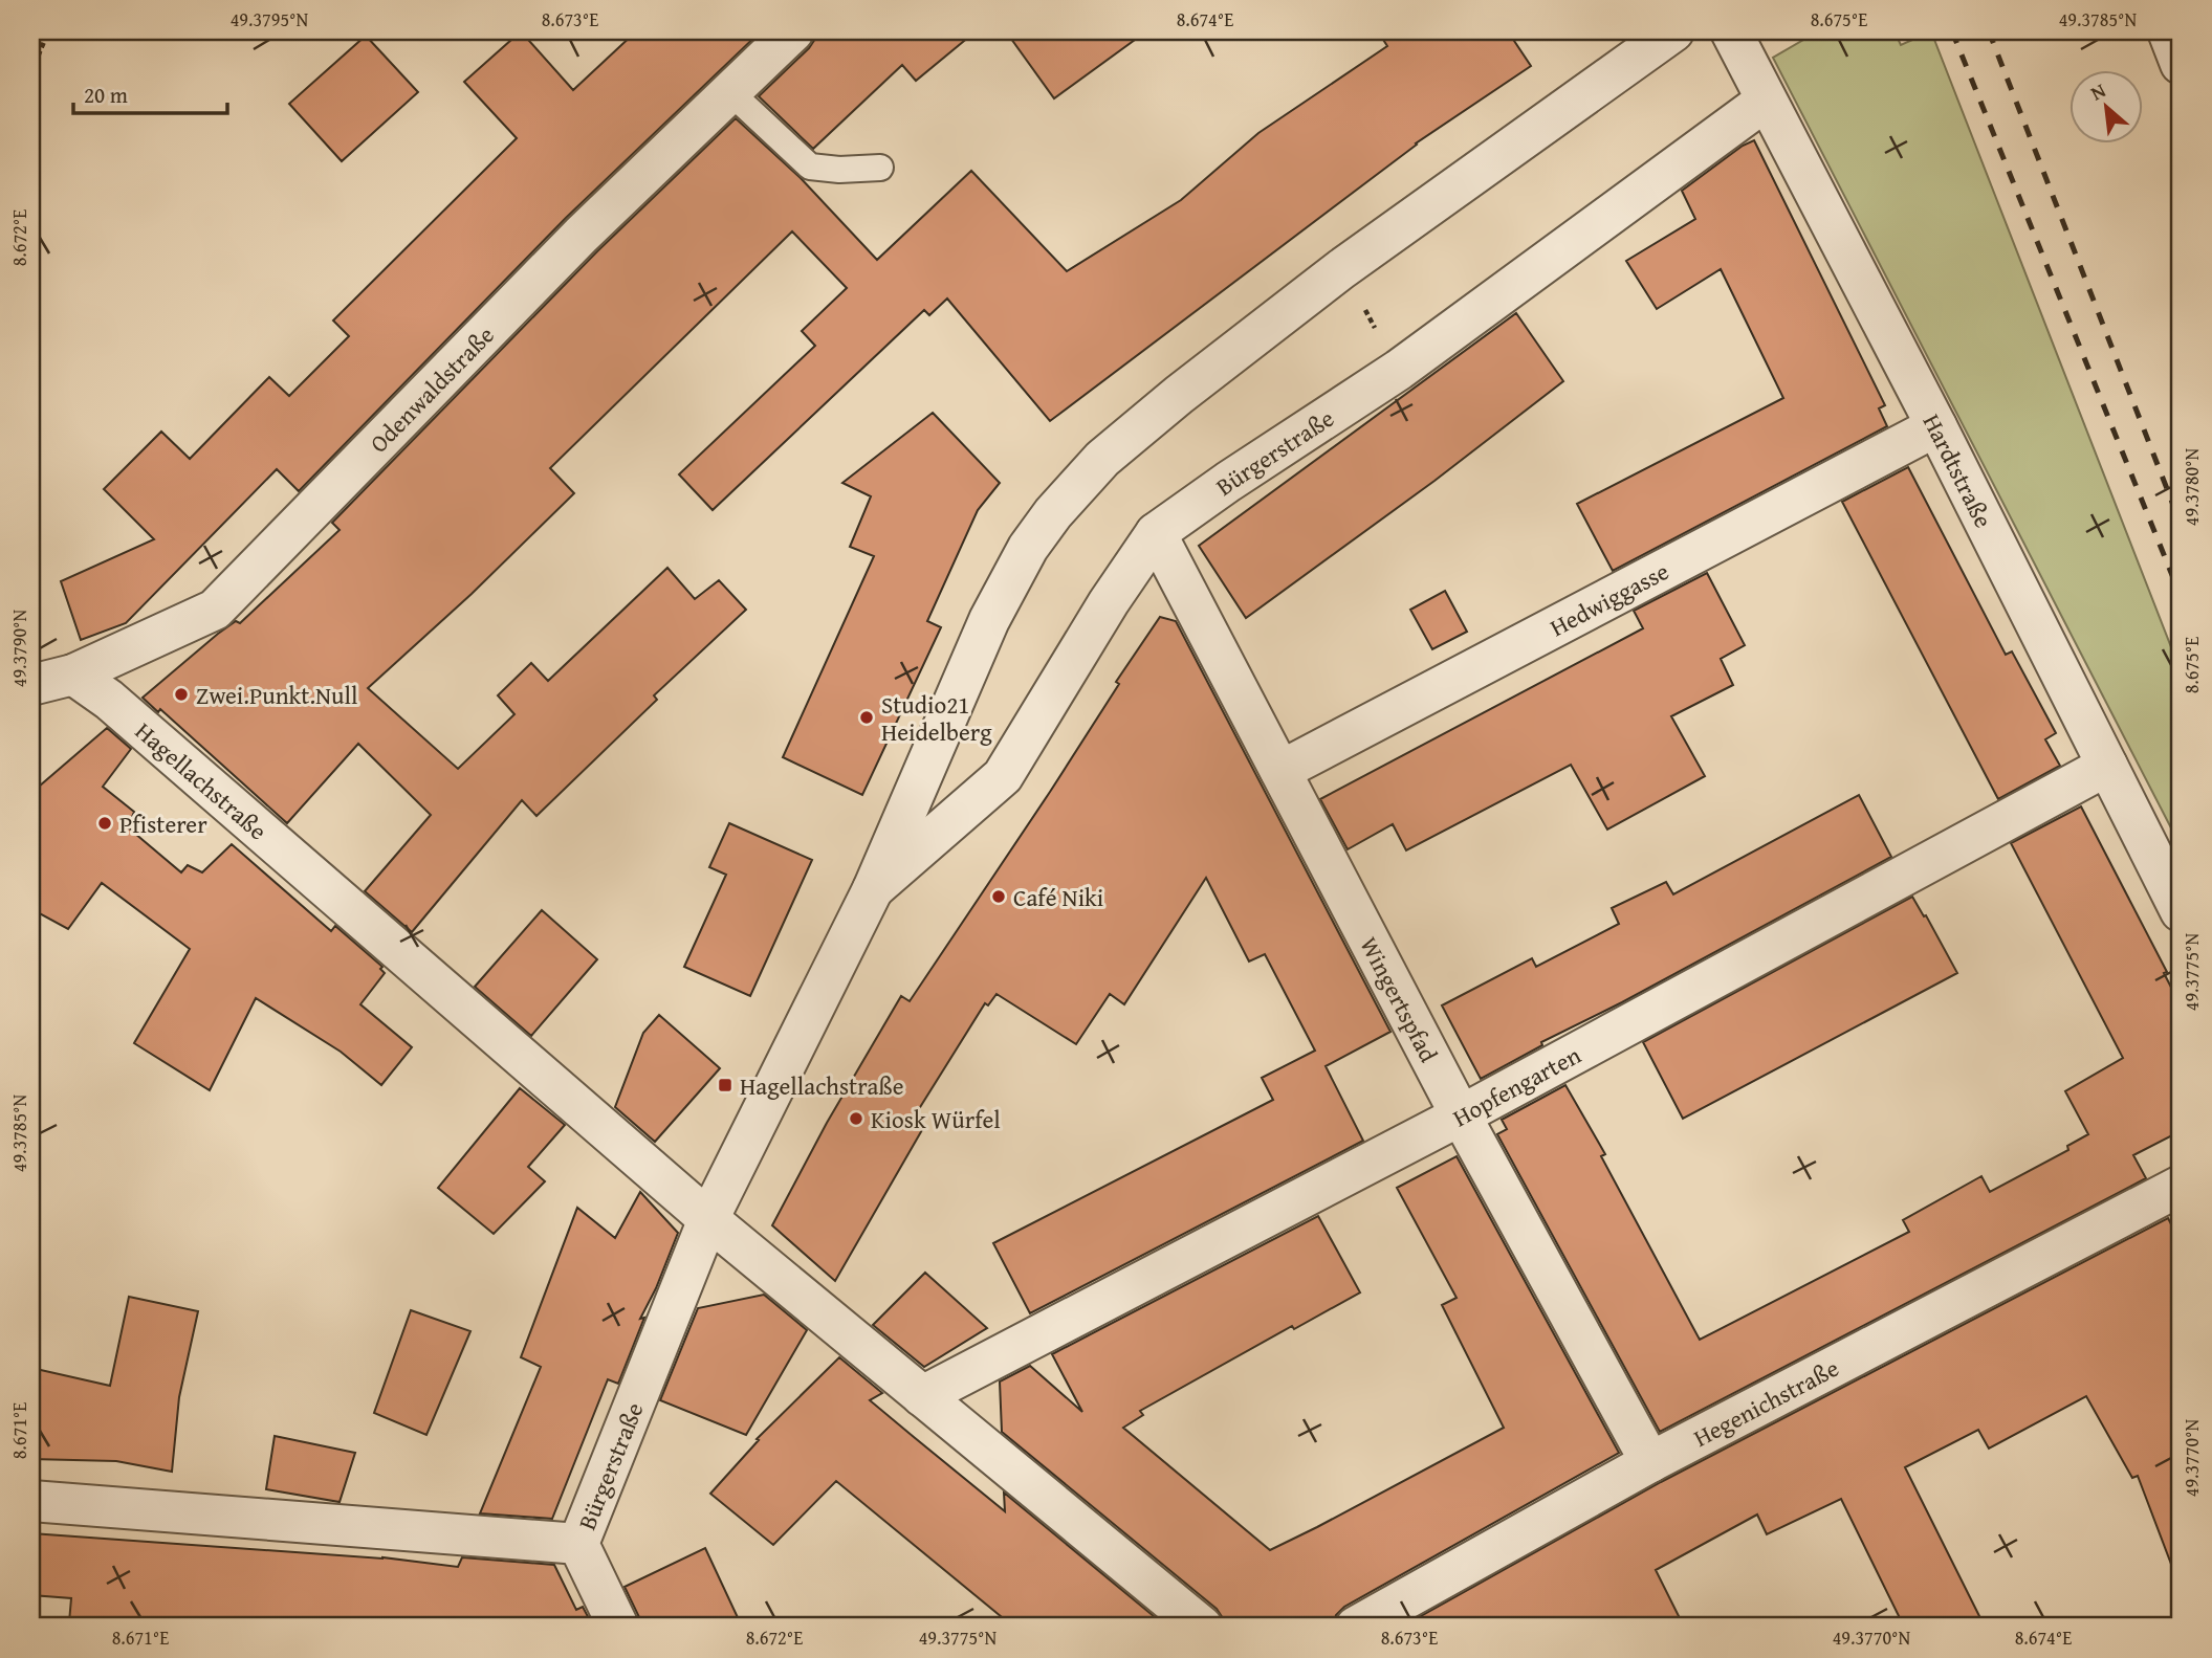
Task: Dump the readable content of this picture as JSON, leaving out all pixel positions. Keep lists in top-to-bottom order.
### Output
{
  "streets": {
    "street": [
      "Odenwaldstraße",
      "Bürgerstraße",
      "Hardtstraße",
      "Hedwiggasse",
      "Hagellachstraße",
      "Wingertspfad",
      "Hopfengarten",
      "Hegenichstraße"
    ]
  },
  "crossings": [
    ["Odenwaldstraße", "Hagellachstraße"],
    ["Bürgerstraße", "Hardtstraße"],
    ["Bürgerstraße", "Hagellachstraße"],
    ["Bürgerstraße", "Wingertspfad"],
    ["Hardtstraße", "Hedwiggasse"],
    ["Hardtstraße", "Hopfengarten"],
    ["Hedwiggasse", "Wingertspfad"],
    ["Hagellachstraße", "Hopfengarten"],
    ["Wingertspfad", "Hopfengarten"],
    ["Wingertspfad", "Hegenichstraße"]
  ],
  "places": {
    "other": [
      "Zwei.Punkt.Null",
      "Studio21 Heidelberg",
      "Pfisterer",
      "Café Niki",
      "Kiosk Würfel"
    ],
    "transit": ["Hagellachstraße"]
  },
  "scale_bar": "20 m",
  "north": "top left",
  "coordinates": [
    "49.3795°N",
    "8.673°E",
    "8.674°E",
    "8.675°E",
    "49.3785°N",
    "8.672°E",
    "49.3780°N",
    "49.3790°N",
    "49.3775°N",
    "8.671°E",
    "49.3770°N"
  ]
}
